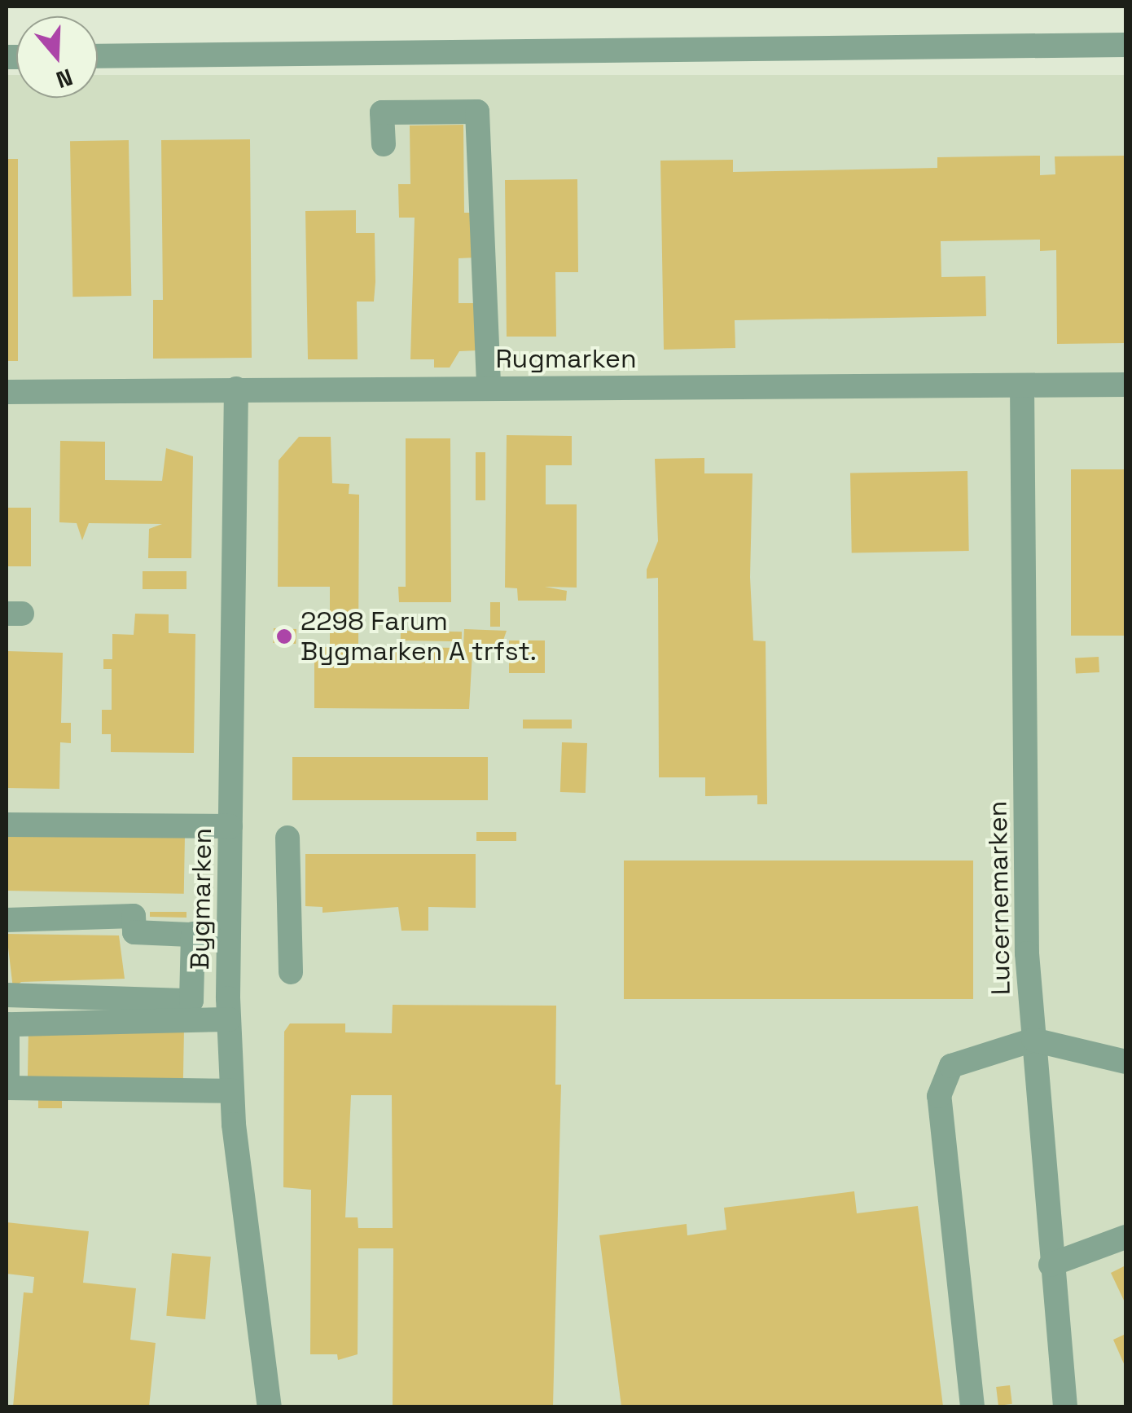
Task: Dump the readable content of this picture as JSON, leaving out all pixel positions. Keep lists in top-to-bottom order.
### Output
{
  "streets": {
    "street": ["Rugmarken", "Lucernemarken", "Bygmarken"]
  },
  "crossings": [
    ["Rugmarken", "Lucernemarken"],
    ["Rugmarken", "Bygmarken"]
  ],
  "places": ["2298 Farum Bygmarken A trfst."],
  "north": "bottom"
}
